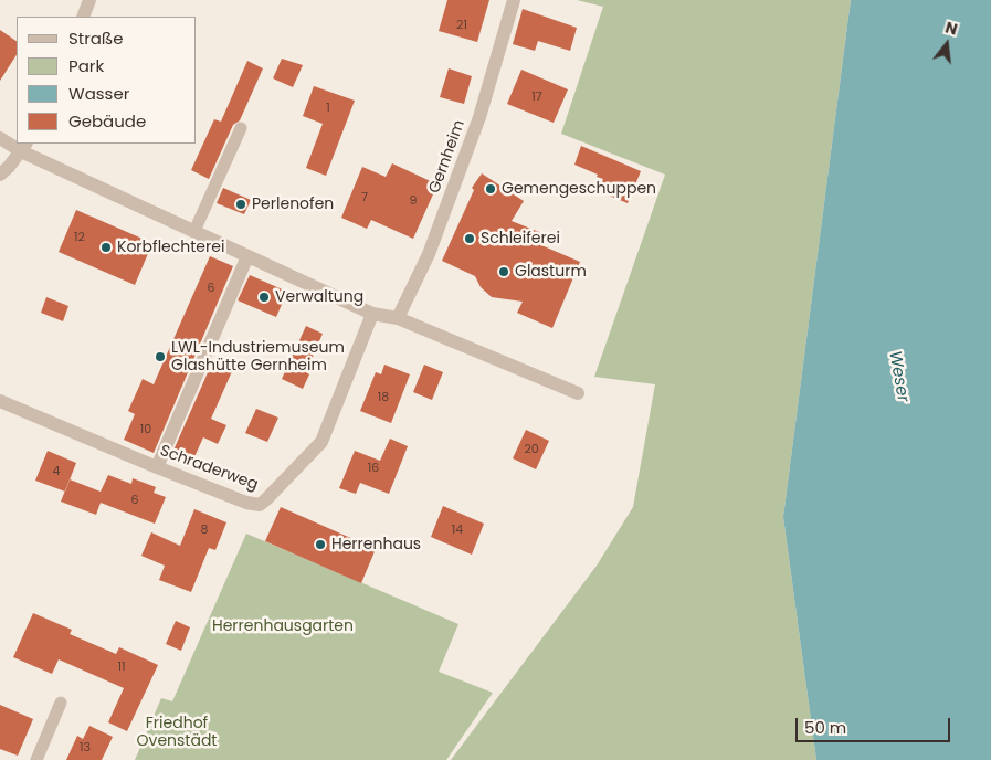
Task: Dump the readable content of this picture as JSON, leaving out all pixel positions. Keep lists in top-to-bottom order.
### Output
{
  "streets": {
    "street": ["Gernheim", "Schraderweg"]
  },
  "water": ["Weser"],
  "parks": ["Herrenhausgarten", "Friedhof Ovenstädt"],
  "places": [
    "Gemengeschuppen",
    "Perlenofen",
    "Schleiferei",
    "Korbflechterei",
    "Glasturm",
    "Verwaltung",
    "LWL-Industriemuseum Glashütte Gernheim",
    "Herrenhaus"
  ],
  "house_numbers": [
    "21",
    "17",
    "1",
    "7",
    "9",
    "12",
    "6",
    "18",
    "10",
    "20",
    "16",
    "4",
    "6",
    "8",
    "14",
    "11",
    "13"
  ],
  "legend": [
    "Straße",
    "Park",
    "Wasser",
    "Gebäude"
  ],
  "scale_bar": "50 m",
  "north": "top"
}
